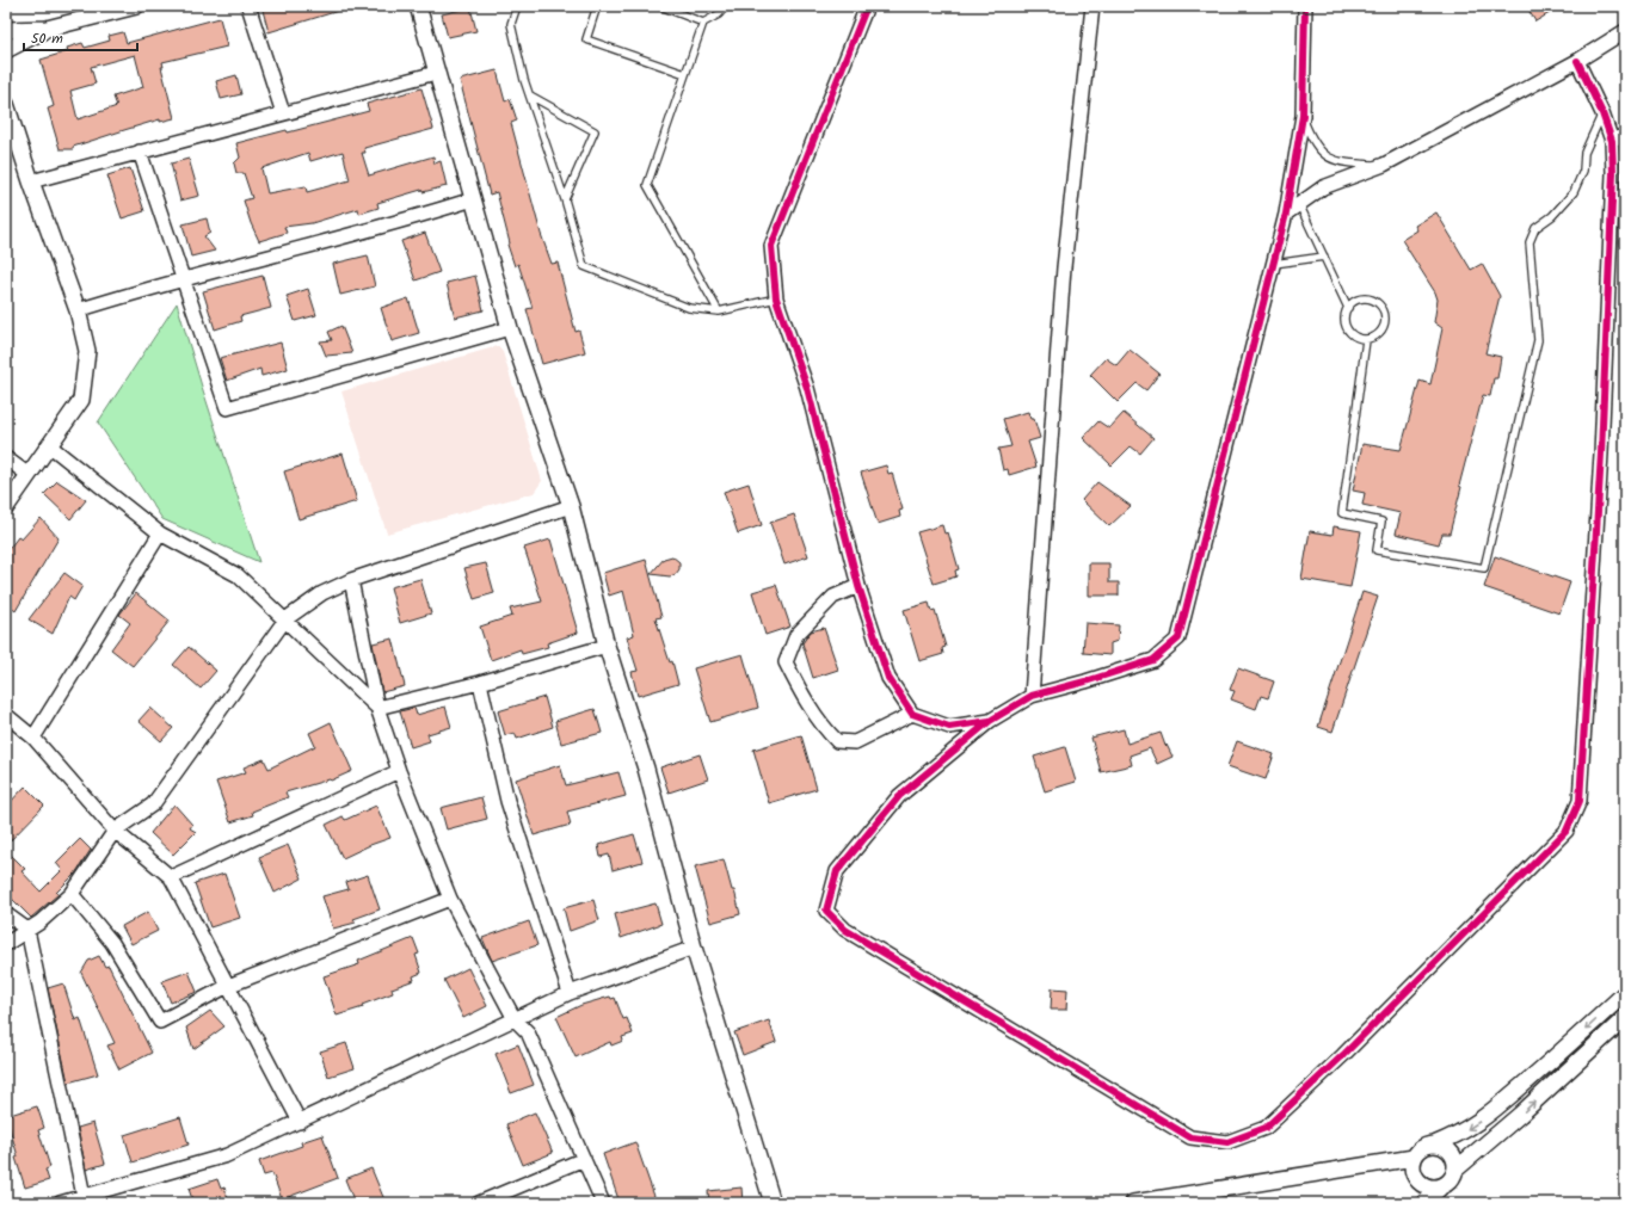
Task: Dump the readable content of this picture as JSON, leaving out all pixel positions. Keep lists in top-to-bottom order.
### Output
{
  "scale_bar": "50 m"
}
